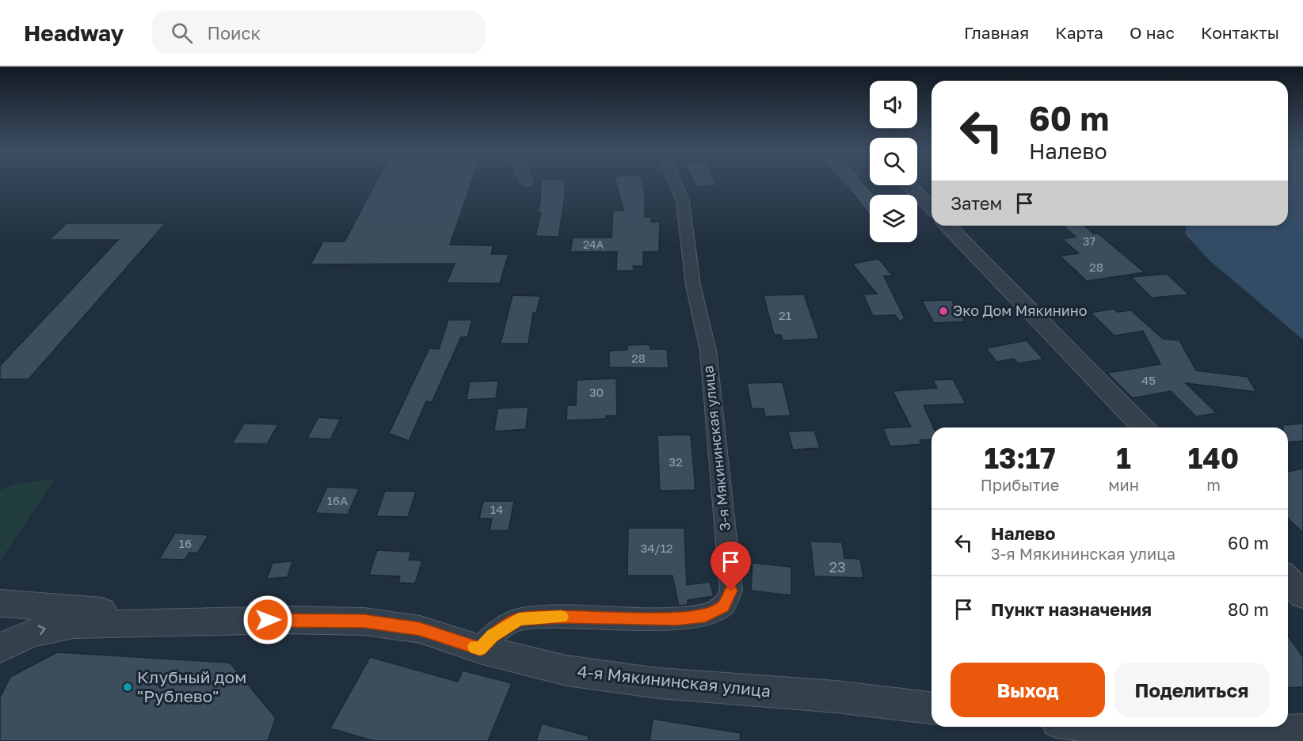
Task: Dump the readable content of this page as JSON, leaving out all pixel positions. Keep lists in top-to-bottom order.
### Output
{
  "streets": {
    "street": ["3-я Мякининская улица", "4-я Мякининская улица"]
  },
  "crossings": [
    ["3-я Мякининская улица", "4-я Мякининская улица"]
  ],
  "places": ["Эко Дом Мякинино", "Клубный дом \"Рублево\""],
  "house_numbers": [
    "37",
    "24А",
    "28",
    "21",
    "28",
    "45",
    "30",
    "32",
    "16А",
    "14",
    "16",
    "34/12",
    "23"
  ],
  "page": {
    "header": "Headway",
    "search": "Поиск",
    "nav": [
      "Главная",
      "Карта",
      "О нас",
      "Контакты"
    ],
    "turn": ["60 m", "Налево"],
    "then": "Затем",
    "eta": [
      "13:17",
      "Прибытие",
      "1",
      "мин",
      "140",
      "m"
    ],
    "list": [
      {
        "name": "Налево",
        "note": "3-я Мякининская улица",
        "value": "60 m"
      },
      {
        "name": "Пункт назначения",
        "value": "80 m"
      }
    ],
    "buttons": ["Выход", "Поделиться"]
  }
}
